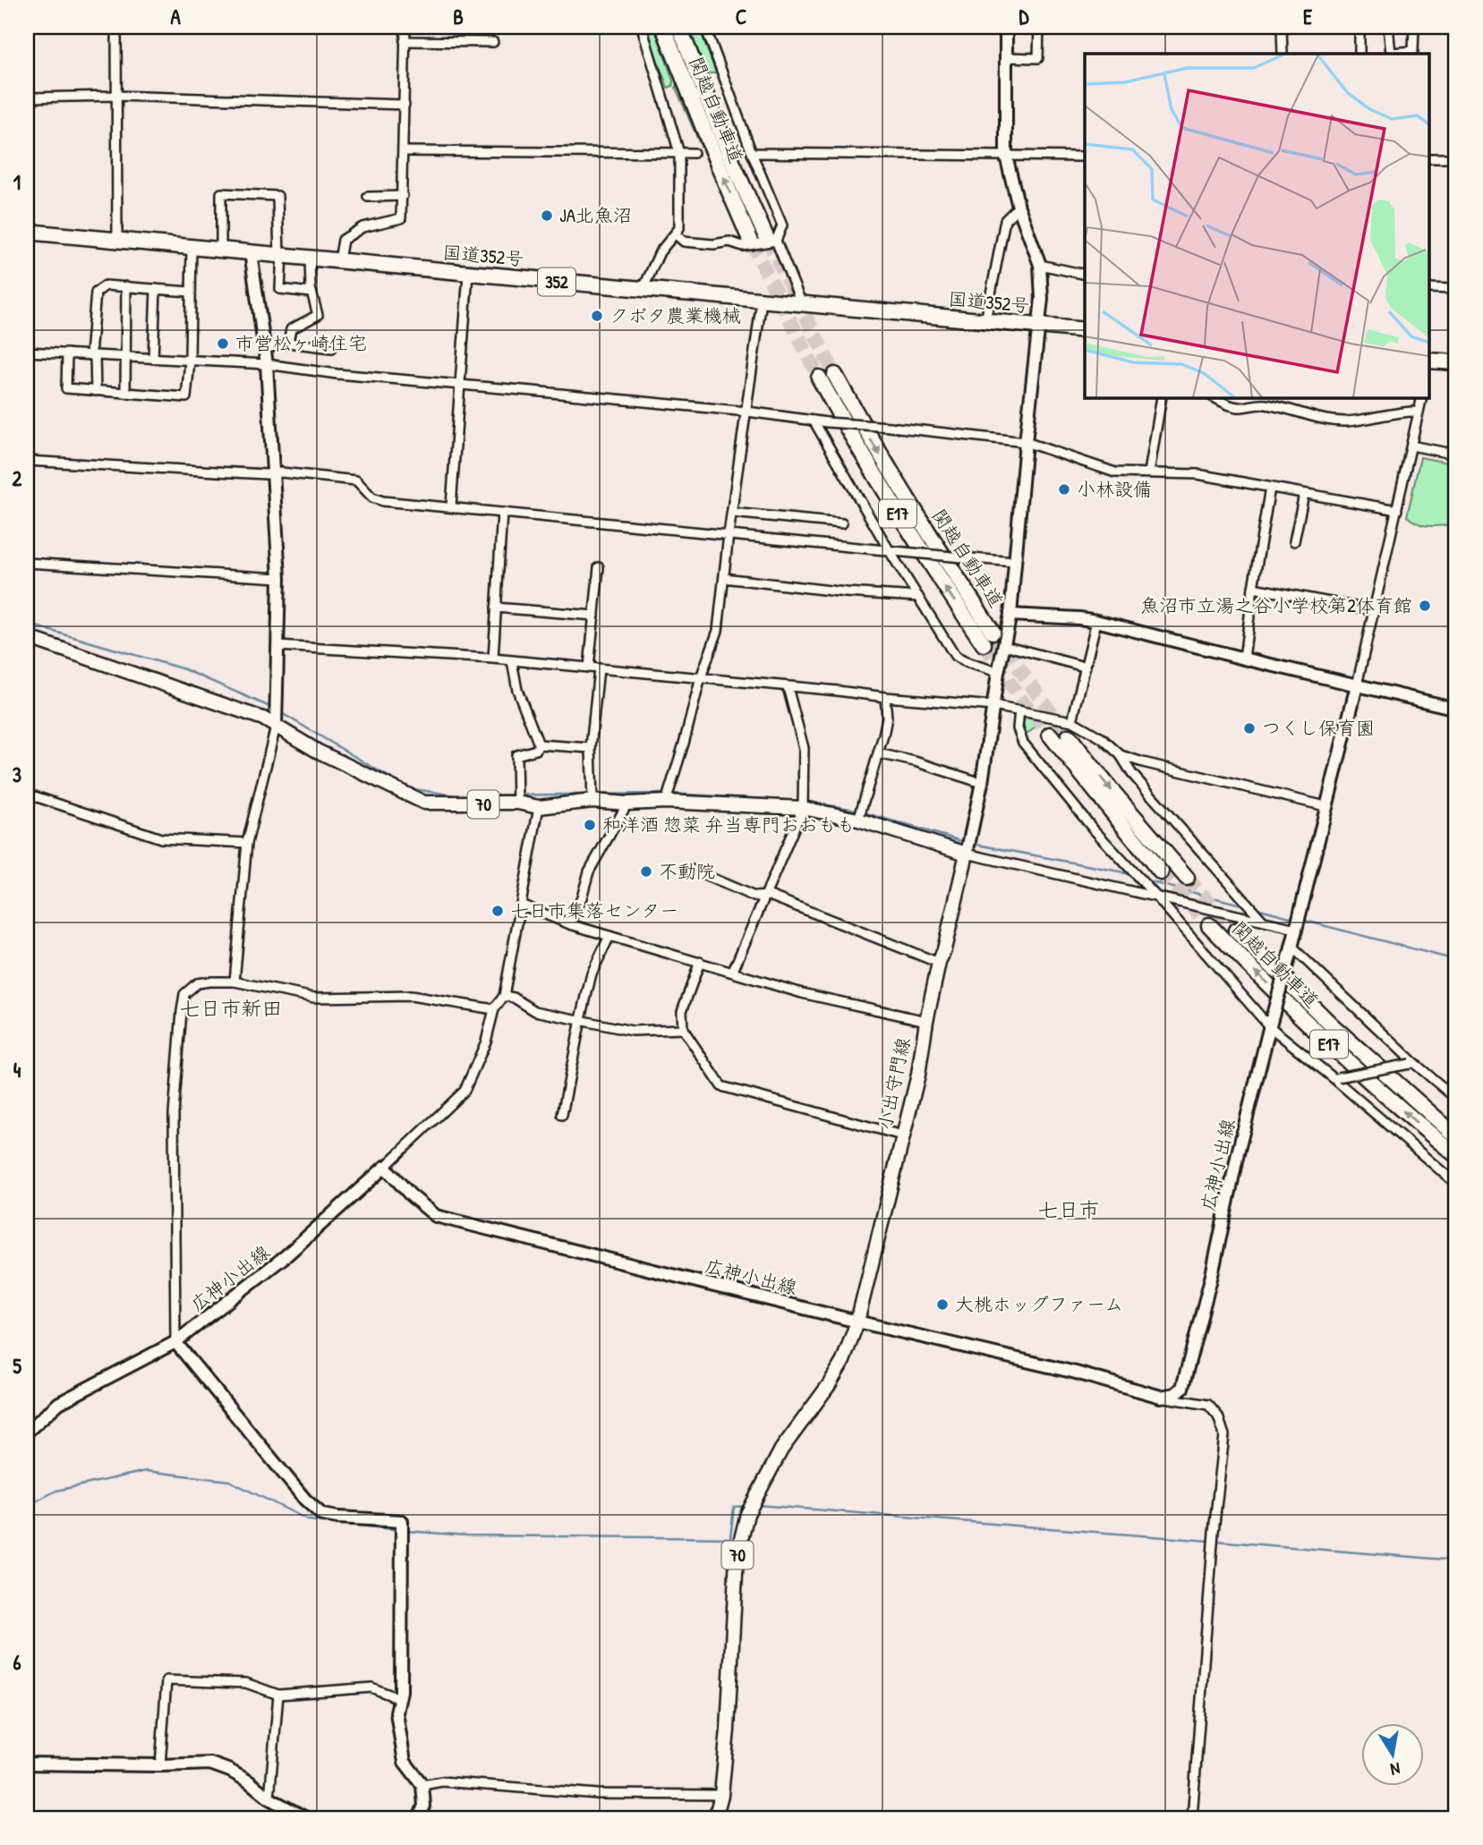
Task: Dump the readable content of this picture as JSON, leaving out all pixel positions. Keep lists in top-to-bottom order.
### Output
{
  "streets": {
    "highway": [
      "関越自動車道",
      "国道352号",
      "352",
      "E17"
    ],
    "main road": ["70", "小出守門線", "広神小出線"]
  },
  "crossings": [
    ["70", "小出守門線"],
    ["70", "広神小出線"],
    ["小出守門線", "広神小出線"]
  ],
  "districts": ["七日市新田", "七日市"],
  "places": [
    "JA北魚沼",
    "クボタ農業機械",
    "市営松ヶ崎住宅",
    "小林設備",
    "魚沼市立湯之谷小学校第2体育館",
    "つくし保育園",
    "和洋酒 惣菜 弁当専門おおもも",
    "不動院",
    "七日市集落センター",
    "大桃ホッグファーム"
  ],
  "north": "bottom",
  "grid": {
    "columns": [
      "A",
      "B",
      "C",
      "D",
      "E"
    ],
    "rows": [
      "1",
      "2",
      "3",
      "4",
      "5",
      "6"
    ]
  }
}
